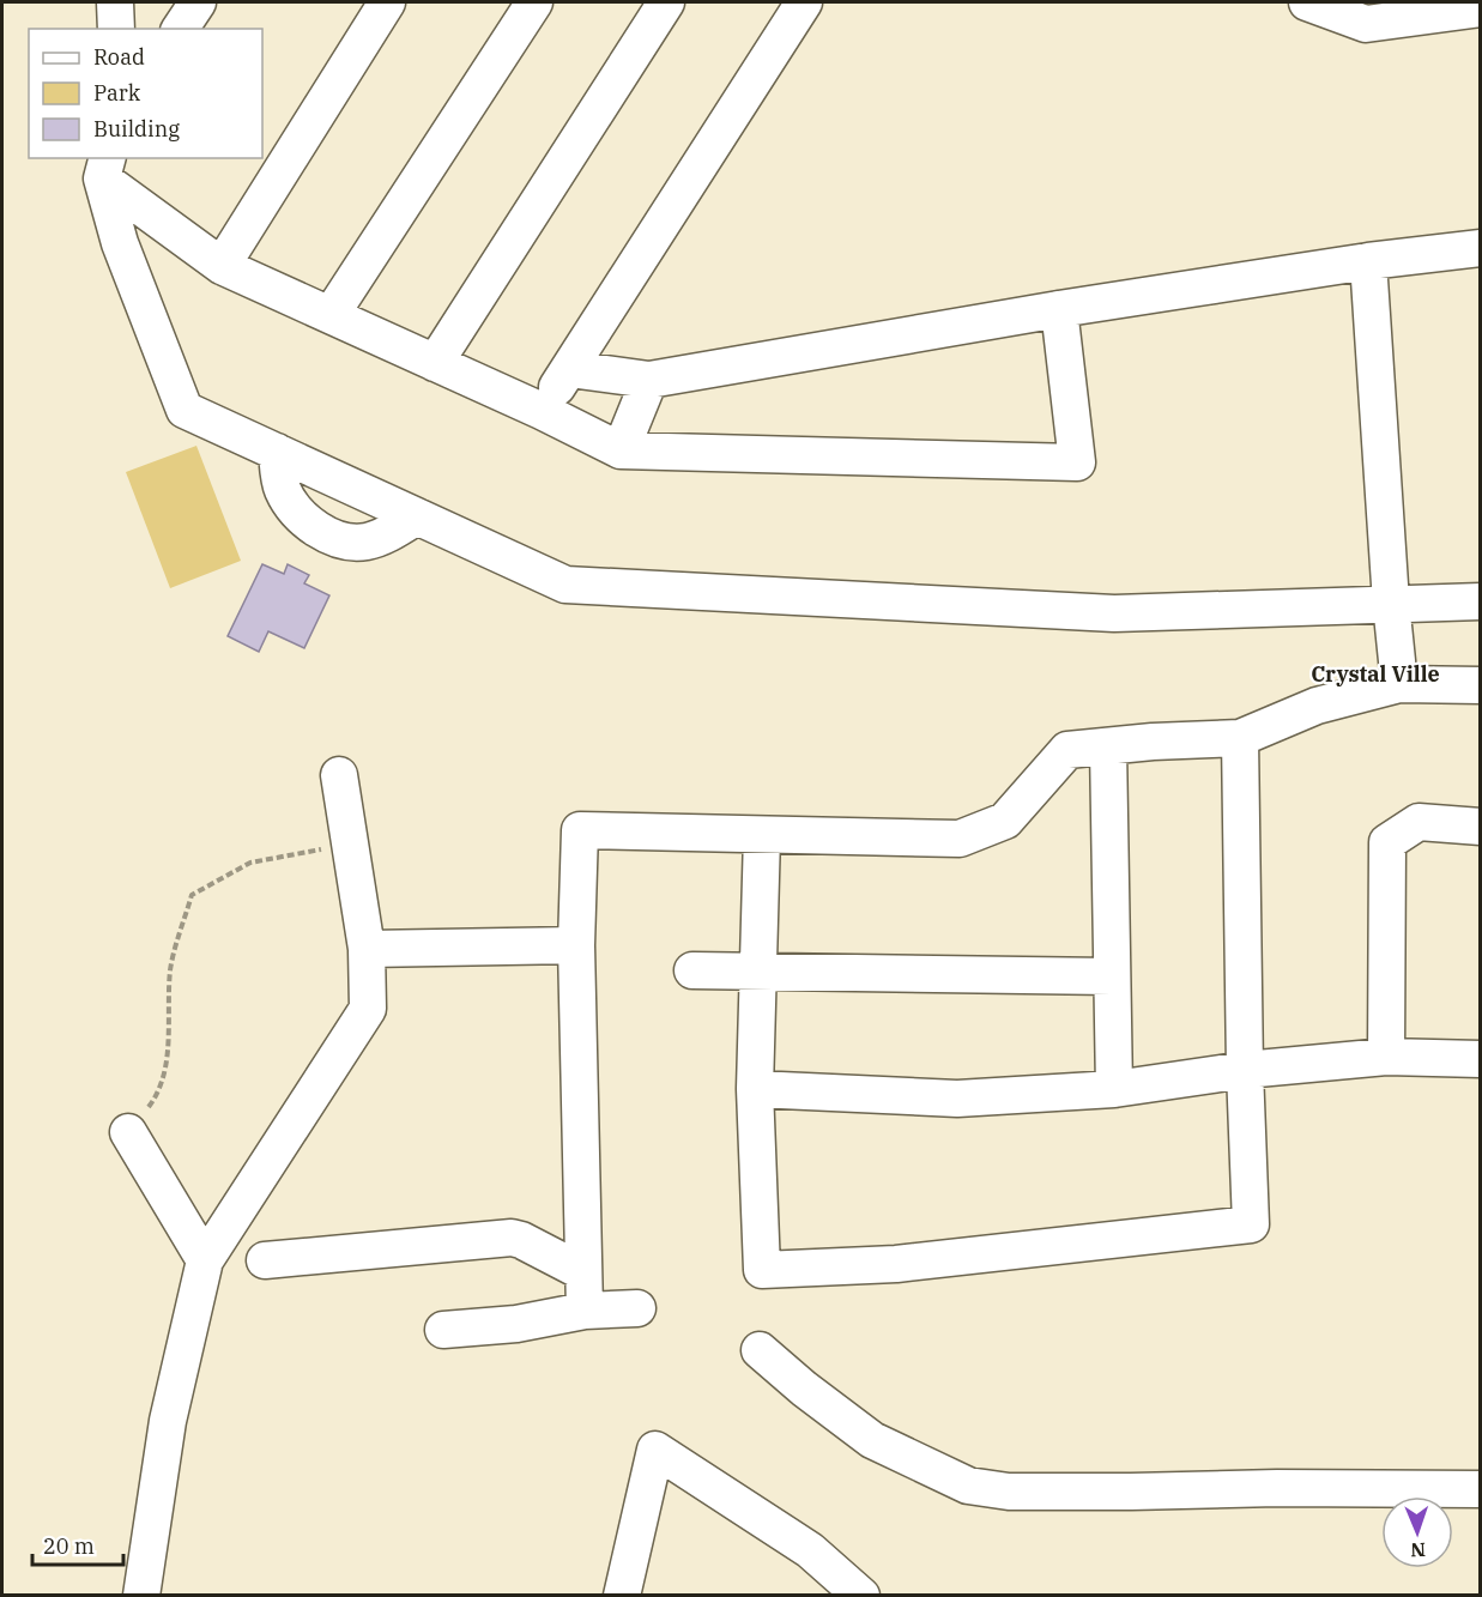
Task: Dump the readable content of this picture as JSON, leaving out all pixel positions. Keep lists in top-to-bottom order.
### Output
{
  "districts": ["Crystal Ville"],
  "legend": ["Road", "Park", "Building"],
  "scale_bar": "20 m",
  "north": "bottom"
}
